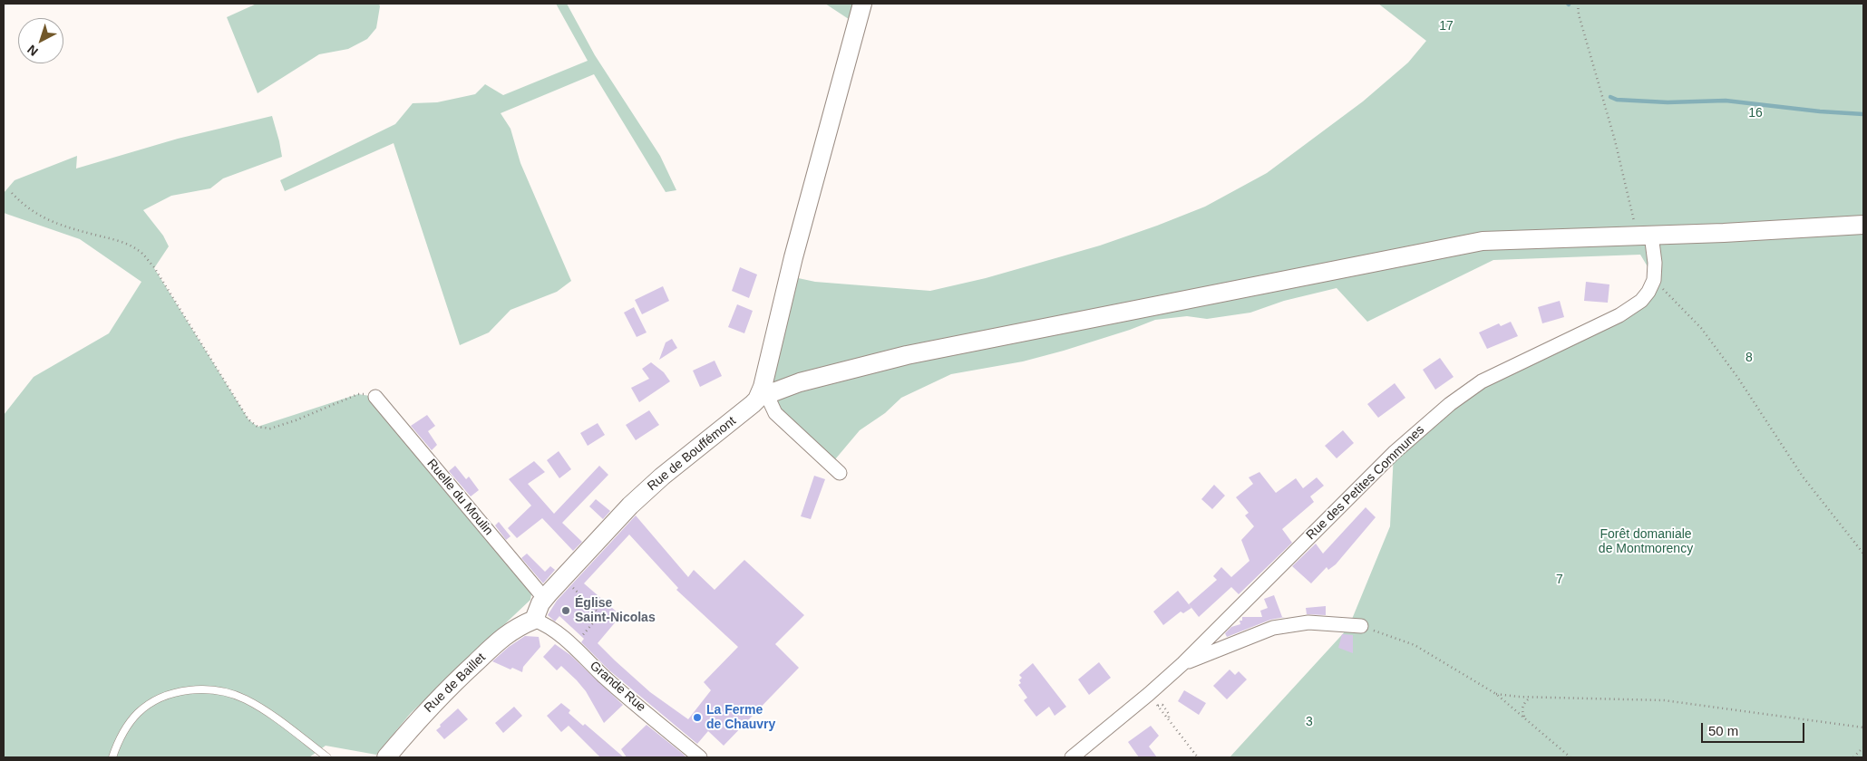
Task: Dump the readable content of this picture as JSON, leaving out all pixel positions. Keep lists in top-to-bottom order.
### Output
{
  "streets": {
    "street": [
      "Rue de Bouffémont",
      "Rue des Petites Communes",
      "Ruelle du Moulin",
      "Rue de Baillet",
      "Grande Rue"
    ]
  },
  "crossings": [
    ["Rue de Bouffémont", "Ruelle du Moulin"],
    ["Rue de Bouffémont", "Rue de Baillet"],
    ["Rue de Bouffémont", "Grande Rue"],
    ["Rue de Baillet", "Grande Rue"]
  ],
  "parks": [
    "17",
    "16",
    "8",
    "Forêt domaniale de Montmorency",
    "7",
    "3"
  ],
  "places": ["Église Saint-Nicolas", "La Ferme de Chauvry"],
  "scale_bar": "50 m",
  "north": "bottom left"
}
